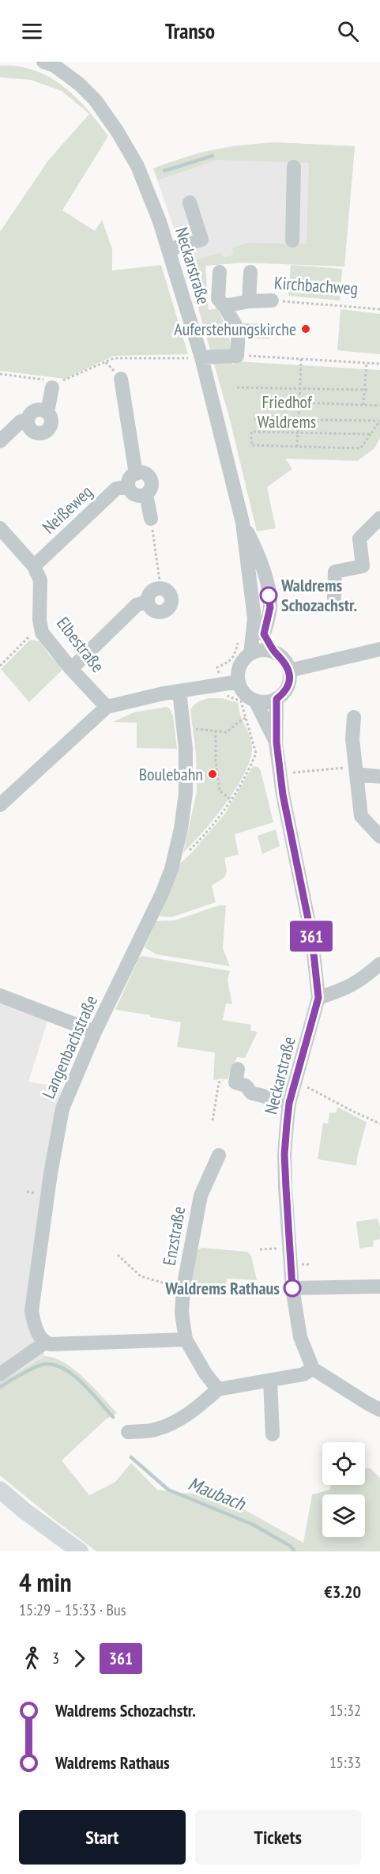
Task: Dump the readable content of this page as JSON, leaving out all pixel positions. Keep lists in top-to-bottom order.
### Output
{
  "streets": {
    "street": [
      "Neckarstraße",
      "Kirchbachweg",
      "Neißeweg",
      "Elbestraße",
      "Langenbachstraße",
      "Enzstraße"
    ]
  },
  "crossings": [
    ["Neißeweg", "Elbestraße"]
  ],
  "water": ["Maubach"],
  "parks": ["Friedhof Waldrems"],
  "places": [
    "Auferstehungskirche",
    "Waldrems Schozachstr.",
    "Boulebahn",
    "Waldrems Rathaus"
  ],
  "lines": ["bus line 361"],
  "page": {
    "header": "Transo",
    "on_map": "361",
    "heading": ["4 min", "15:29 – 15:33 · Bus", "€3.20"],
    "legs": ["3", "361"],
    "list": [
      {
        "name": "Waldrems Schozachstr.",
        "value": "15:32"
      },
      {
        "name": "Waldrems Rathaus",
        "value": "15:33"
      }
    ],
    "buttons": ["Start", "Tickets"]
  }
}
